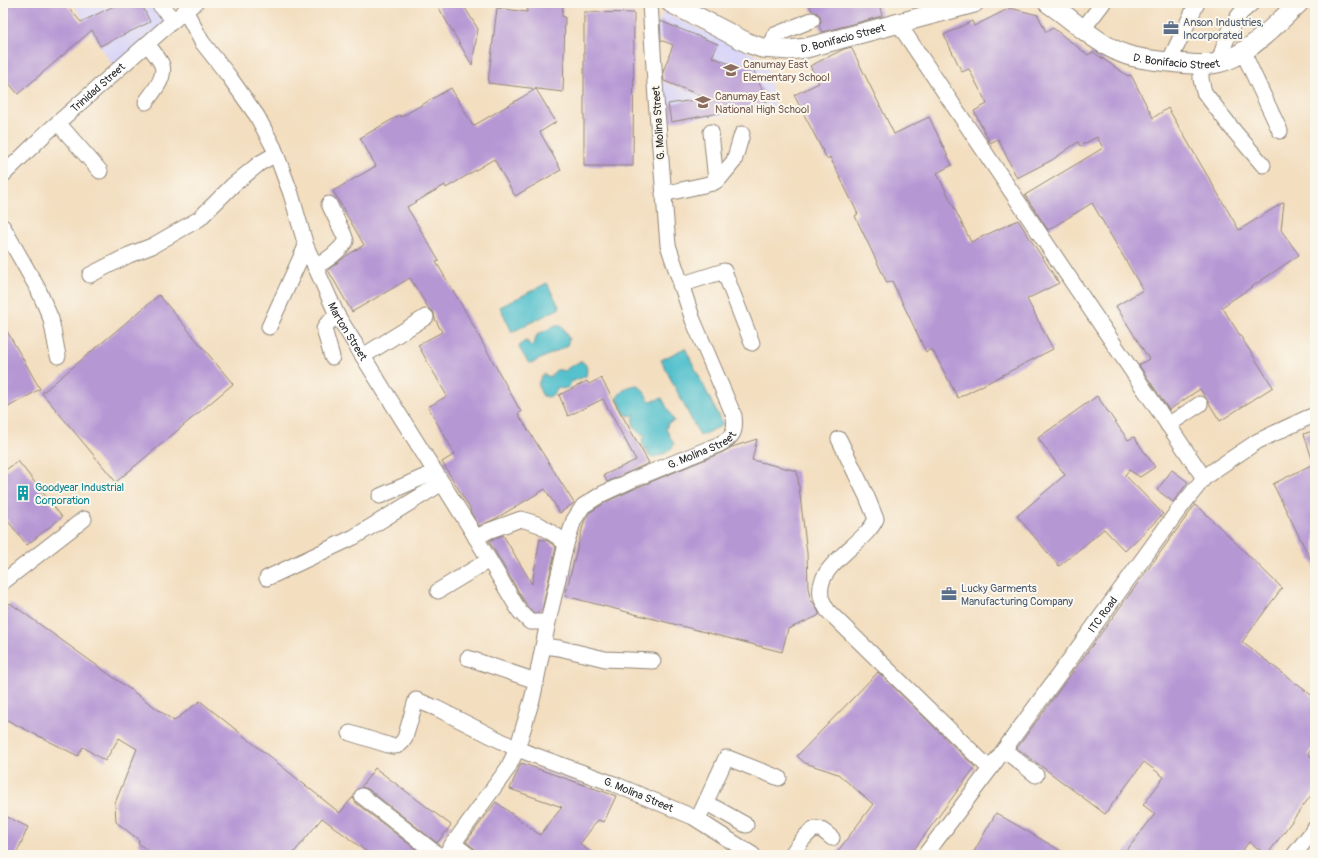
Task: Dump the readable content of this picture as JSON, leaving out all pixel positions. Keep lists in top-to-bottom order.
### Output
{
  "streets": {
    "main road": ["D. Bonifacio Street"],
    "street": [
      "Trinidad Street",
      "G. Molina Street",
      "Marton Street",
      "ITC Road"
    ]
  },
  "crossings": [
    ["Trinidad Street", "Marton Street"],
    ["G. Molina Street", "Marton Street"]
  ],
  "places": {
    "office": ["Anson Industries, Incorporated", "Lucky Garments Manufacturing Company"],
    "school or university": ["Canumay East Elementary School", "Canumay East National High School"],
    "building": ["Goodyear Industrial Corporation"]
  }
}
